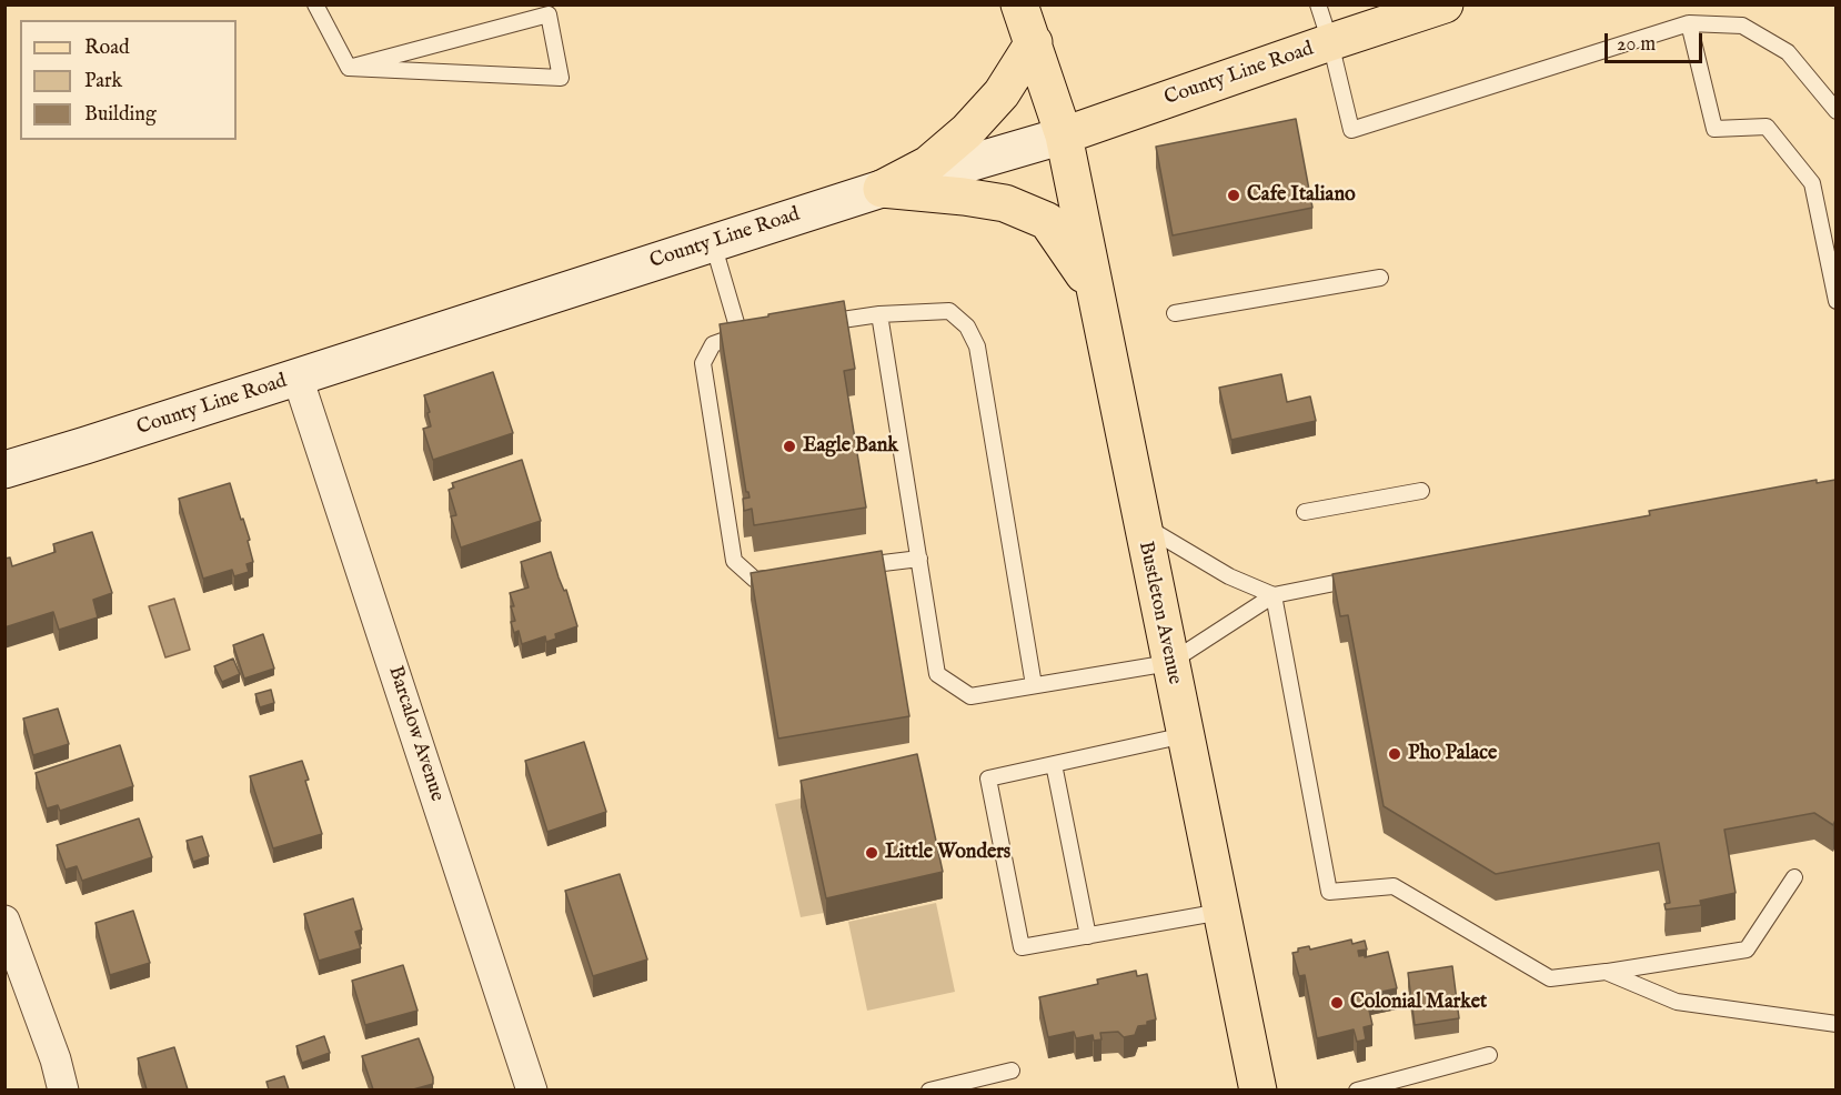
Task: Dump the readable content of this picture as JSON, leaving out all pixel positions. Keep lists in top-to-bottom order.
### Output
{
  "streets": {
    "main road": ["County Line Road", "Bustleton Avenue"],
    "street": ["Barcalow Avenue"]
  },
  "crossings": [
    ["County Line Road", "Bustleton Avenue"],
    ["County Line Road", "Barcalow Avenue"]
  ],
  "places": [
    "Cafe Italiano",
    "Eagle Bank",
    "Pho Palace",
    "Little Wonders",
    "Colonial Market"
  ],
  "legend": ["Road", "Park", "Building"],
  "scale_bar": "20 m"
}
